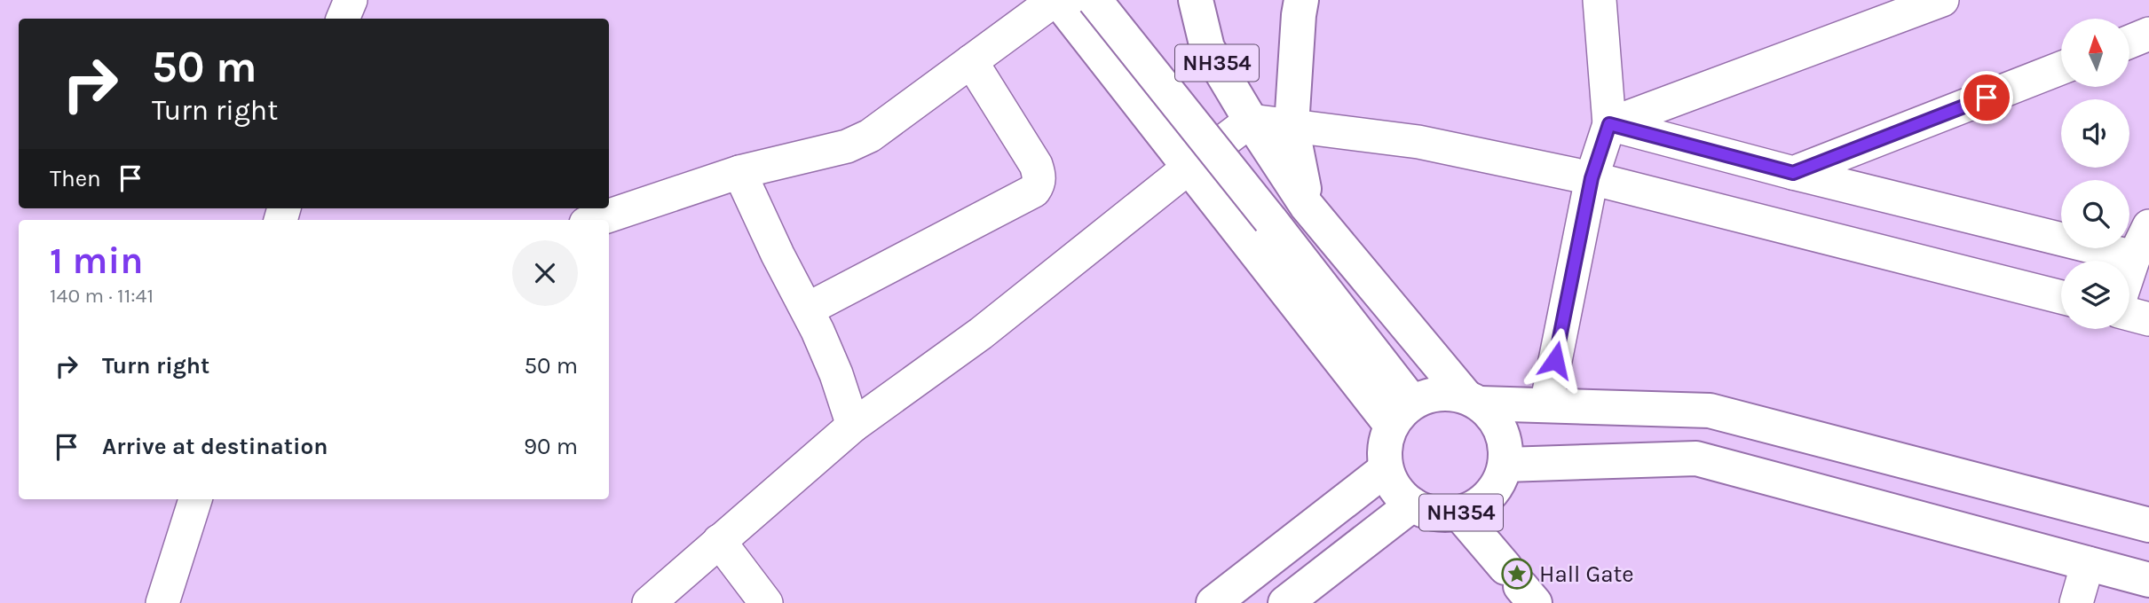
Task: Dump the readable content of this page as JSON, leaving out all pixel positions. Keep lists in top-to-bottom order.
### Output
{
  "streets": {
    "main road": ["NH354"]
  },
  "places": {
    "place": ["Hall Gate"]
  },
  "north": "top",
  "page": {
    "turn": ["50 m", "Turn right"],
    "then": "Then",
    "heading": ["1 min", "140 m · 11:41"],
    "list": [
      {
        "name": "Turn right",
        "value": "50 m"
      },
      {
        "name": "Arrive at destination",
        "value": "90 m"
      }
    ]
  }
}
